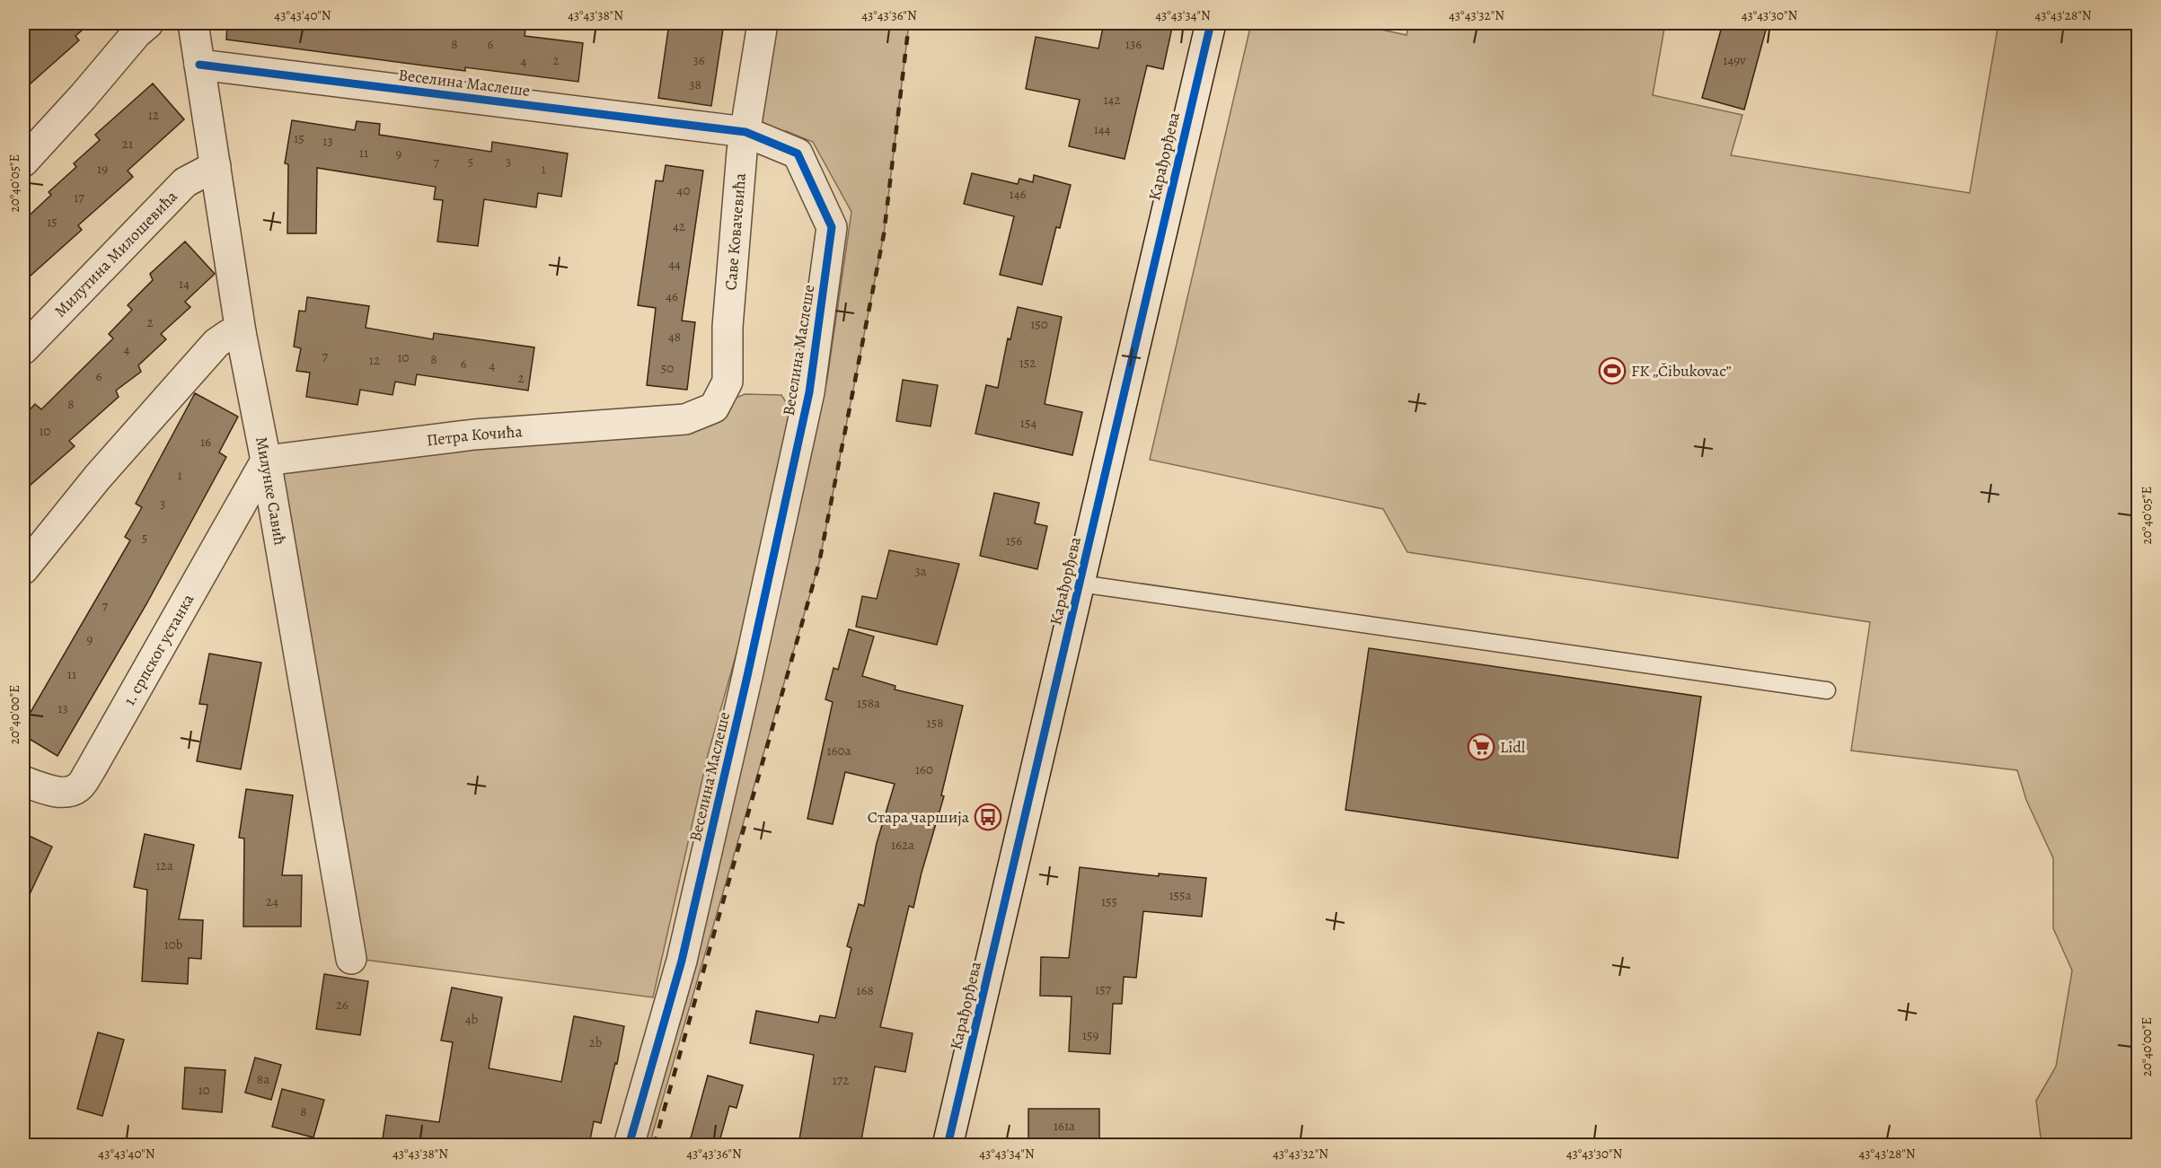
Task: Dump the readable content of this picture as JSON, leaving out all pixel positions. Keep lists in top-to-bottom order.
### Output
{
  "streets": {
    "street": [
      "Веселина Маслеше",
      "Карађорђева",
      "Саве Ковачевића",
      "Милутина Милошевића",
      "Петра Кочића",
      "Милунке Савић",
      "1. српског устанка"
    ]
  },
  "crossings": [
    ["Веселина Маслеше", "Саве Ковачевића"],
    ["Веселина Маслеше", "Милунке Савић"],
    ["Саве Ковачевића", "Петра Кочића"],
    ["Милутина Милошевића", "Милунке Савић"],
    ["Петра Кочића", "Милунке Савић"],
    ["Петра Кочића", "1. српског устанка"],
    ["Милунке Савић", "1. српског устанка"]
  ],
  "places": {
    "sports": ["FK „Čibukovac”"],
    "supermarket": ["Lidl"],
    "bus stop": ["Стара чаршија"]
  },
  "house_numbers": [
    "8",
    "6",
    "136",
    "2",
    "36",
    "149v",
    "4",
    "38",
    "142",
    "12",
    "144",
    "15",
    "13",
    "21",
    "11",
    "9",
    "5",
    "3",
    "7",
    "19",
    "1",
    "40",
    "146",
    "17",
    "15",
    "42",
    "44",
    "14",
    "46",
    "2",
    "150",
    "48",
    "4",
    "7",
    "10",
    "8",
    "12",
    "152",
    "6",
    "4",
    "50",
    "6",
    "2",
    "8",
    "154",
    "10",
    "16",
    "1",
    "3",
    "5",
    "156",
    "3a",
    "7",
    "9",
    "11",
    "158a",
    "13",
    "158",
    "160a",
    "160",
    "162a",
    "12a",
    "155a",
    "24",
    "155",
    "10b",
    "157",
    "168",
    "26",
    "4b",
    "159",
    "2b",
    "8a",
    "172",
    "10",
    "8",
    "161a"
  ],
  "coordinates": [
    "43°43'40\"N",
    "43°43'38\"N",
    "43°43'36\"N",
    "43°43'34\"N",
    "43°43'32\"N",
    "43°43'30\"N",
    "43°43'28\"N",
    "20°40'05\"E",
    "20°40'00\"E"
  ]
}
